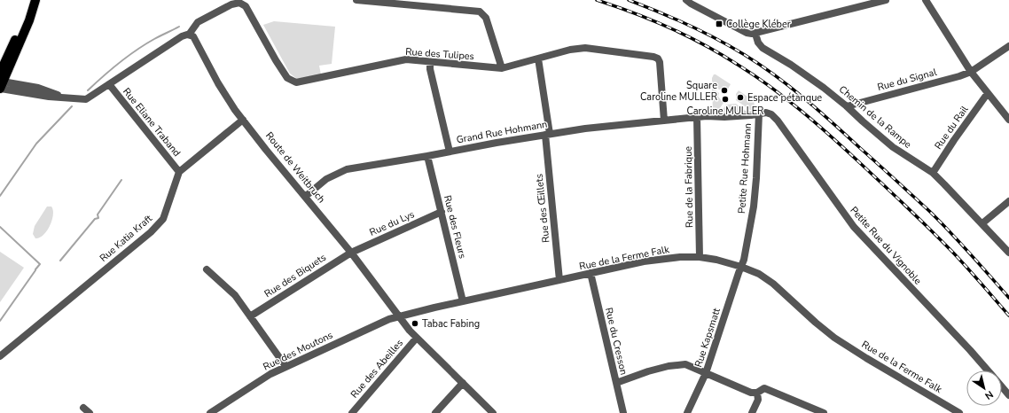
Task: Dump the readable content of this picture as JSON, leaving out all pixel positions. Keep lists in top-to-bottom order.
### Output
{
  "streets": {
    "street": [
      "Rue des Tulipes",
      "Rue du Signal",
      "Chemin de la Rampe",
      "Rue Eliane Traband",
      "Rue du Rail",
      "Grand Rue Hohmann",
      "Route de Weitbruch",
      "Petite Rue Hohmann",
      "Rue de la Fabrique",
      "Rue des Œillets",
      "Rue du Lys",
      "Rue des Fleurs",
      "Rue Katia Kraft",
      "Petite Rue du Vignoble",
      "Rue de la Ferme Falk",
      "Rue des Biquets",
      "Rue Kapsmatt",
      "Rue du Cresson",
      "Rue des Moutons",
      "Rue des Abeilles"
    ]
  },
  "crossings": [
    ["Rue des Tulipes", "Grand Rue Hohmann"],
    ["Rue des Tulipes", "Route de Weitbruch"],
    ["Rue des Tulipes", "Rue des Œillets"],
    ["Rue du Signal", "Chemin de la Rampe"],
    ["Chemin de la Rampe", "Rue du Rail"],
    ["Rue Eliane Traband", "Rue Katia Kraft"],
    ["Grand Rue Hohmann", "Route de Weitbruch"],
    ["Grand Rue Hohmann", "Rue de la Fabrique"],
    ["Grand Rue Hohmann", "Rue des Œillets"],
    ["Grand Rue Hohmann", "Rue des Fleurs"],
    ["Grand Rue Hohmann", "Petite Rue du Vignoble"],
    ["Route de Weitbruch", "Rue du Lys"],
    ["Route de Weitbruch", "Rue de la Ferme Falk"],
    ["Route de Weitbruch", "Rue des Biquets"],
    ["Route de Weitbruch", "Rue des Moutons"],
    ["Route de Weitbruch", "Rue des Abeilles"],
    ["Petite Rue Hohmann", "Petite Rue du Vignoble"],
    ["Petite Rue Hohmann", "Rue de la Ferme Falk"],
    ["Petite Rue Hohmann", "Rue Kapsmatt"],
    ["Rue de la Fabrique", "Rue de la Ferme Falk"],
    ["Rue des Œillets", "Rue de la Ferme Falk"],
    ["Rue du Lys", "Rue des Fleurs"],
    ["Rue du Lys", "Rue des Biquets"],
    ["Rue des Fleurs", "Rue de la Ferme Falk"],
    ["Rue de la Ferme Falk", "Rue Kapsmatt"],
    ["Rue de la Ferme Falk", "Rue du Cresson"],
    ["Rue de la Ferme Falk", "Rue des Moutons"]
  ],
  "places": {
    "transit": ["Collège Kléber"],
    "other": [
      "Square Caroline MULLER",
      "Espace pétanque",
      "Caroline MULLER",
      "Tabac Fabing"
    ]
  },
  "north": "bottom right"
}
